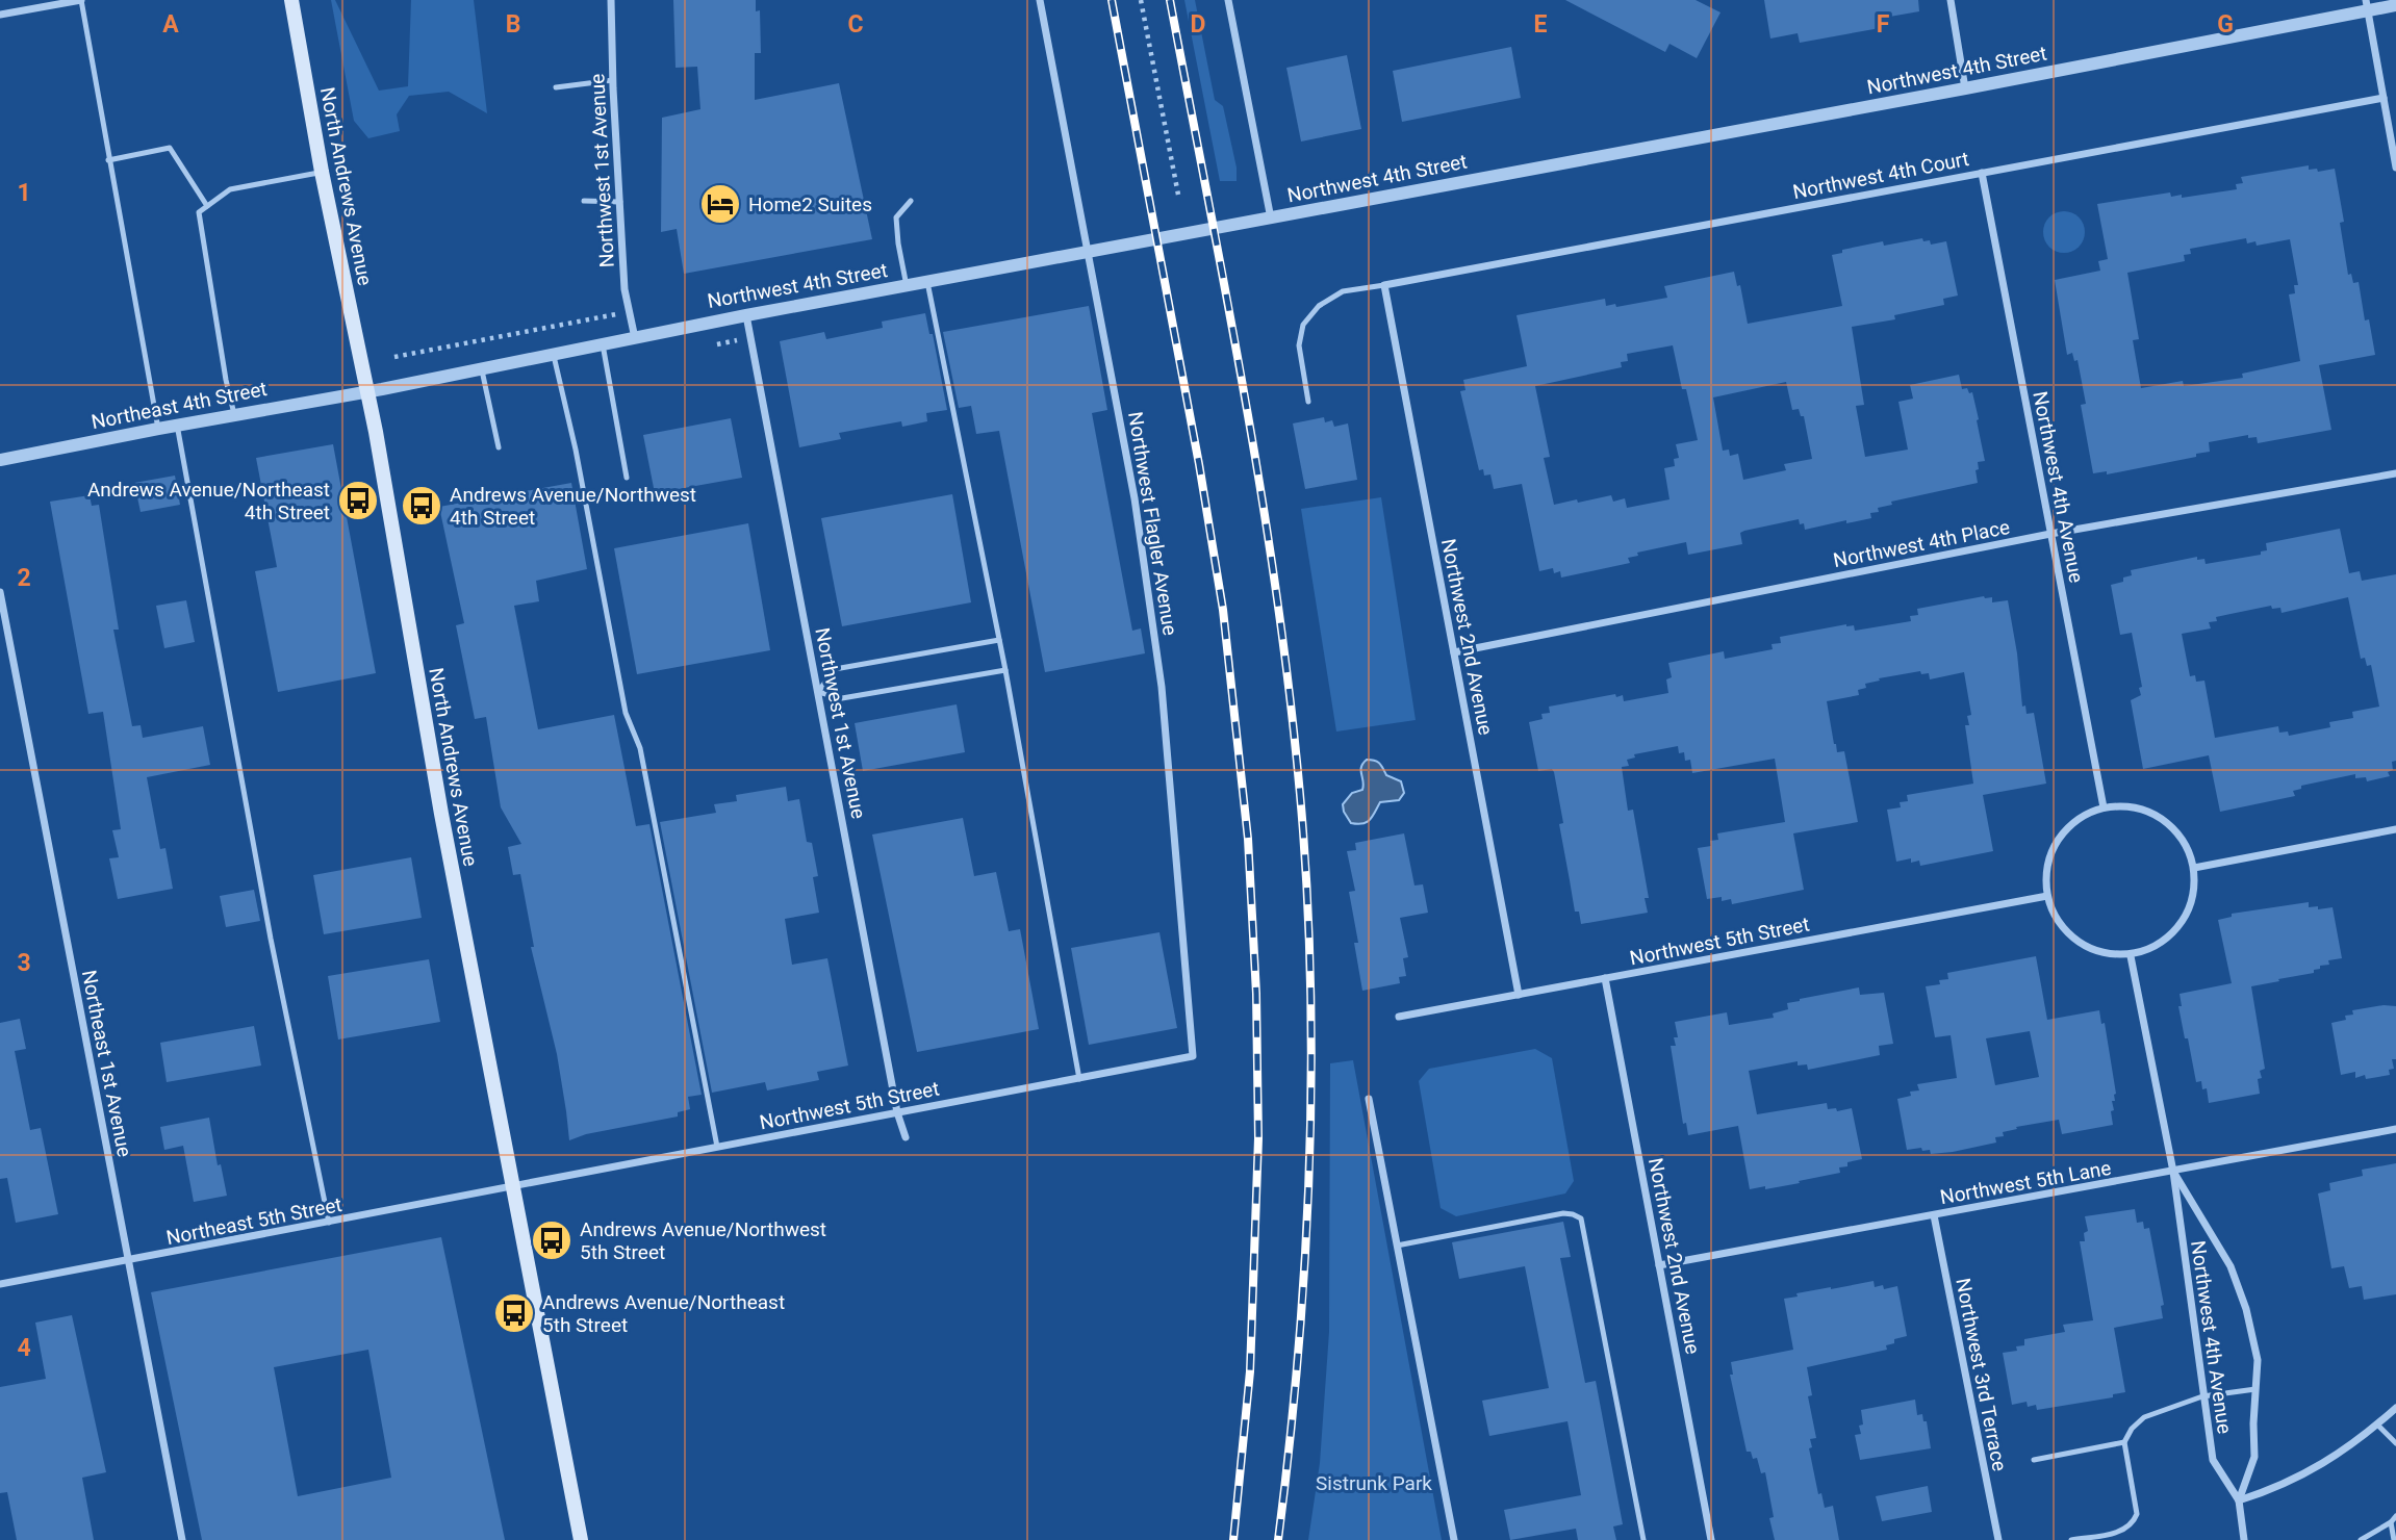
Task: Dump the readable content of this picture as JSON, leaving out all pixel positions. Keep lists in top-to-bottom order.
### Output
{
  "streets": {
    "main road": ["North Andrews Avenue"],
    "street": [
      "Northwest 4th Street",
      "Northwest 1st Avenue",
      "Northwest 4th Court",
      "Northeast 4th Street",
      "Northwest 4th Avenue",
      "Northwest Flagler Avenue",
      "Northwest 4th Place",
      "Northwest 2nd Avenue",
      "Northwest 5th Street",
      "Northeast 1st Avenue",
      "Northwest 5th Lane",
      "Northeast 5th Street",
      "Northwest 3rd Terrace"
    ]
  },
  "crossings": [
    ["Northwest 4th Street", "Northwest 1st Avenue"],
    ["Northwest 4th Street", "North Andrews Avenue"],
    ["Northwest 4th Street", "Northeast 4th Street"],
    ["Northwest 4th Street", "Northwest Flagler Avenue"],
    ["Northwest 1st Avenue", "Northwest 5th Street"],
    ["Northwest 4th Court", "Northwest 4th Avenue"],
    ["Northwest 4th Court", "Northwest 2nd Avenue"],
    ["North Andrews Avenue", "Northeast 4th Street"],
    ["North Andrews Avenue", "Northwest 5th Street"],
    ["North Andrews Avenue", "Northeast 5th Street"],
    ["Northwest 4th Avenue", "Northwest 4th Place"],
    ["Northwest 4th Avenue", "Northwest 5th Street"],
    ["Northwest 4th Avenue", "Northwest 5th Lane"],
    ["Northwest Flagler Avenue", "Northwest 5th Street"],
    ["Northwest 4th Place", "Northwest 2nd Avenue"],
    ["Northwest 2nd Avenue", "Northwest 5th Street"],
    ["Northwest 2nd Avenue", "Northwest 5th Lane"],
    ["Northwest 5th Street", "Northeast 5th Street"],
    ["Northeast 1st Avenue", "Northeast 5th Street"],
    ["Northwest 5th Lane", "Northwest 3rd Terrace"]
  ],
  "parks": ["Sistrunk Park"],
  "places": {
    "hotel": ["Home2 Suites"],
    "bus stop": [
      "Andrews Avenue/Northeast 4th Street",
      "Andrews Avenue/Northwest 4th Street",
      "Andrews Avenue/Northwest 5th Street",
      "Andrews Avenue/Northeast 5th Street"
    ]
  },
  "grid": {
    "columns": [
      "A",
      "B",
      "C",
      "D",
      "E",
      "F",
      "G"
    ],
    "rows": [
      "1",
      "2",
      "3",
      "4"
    ]
  }
}
